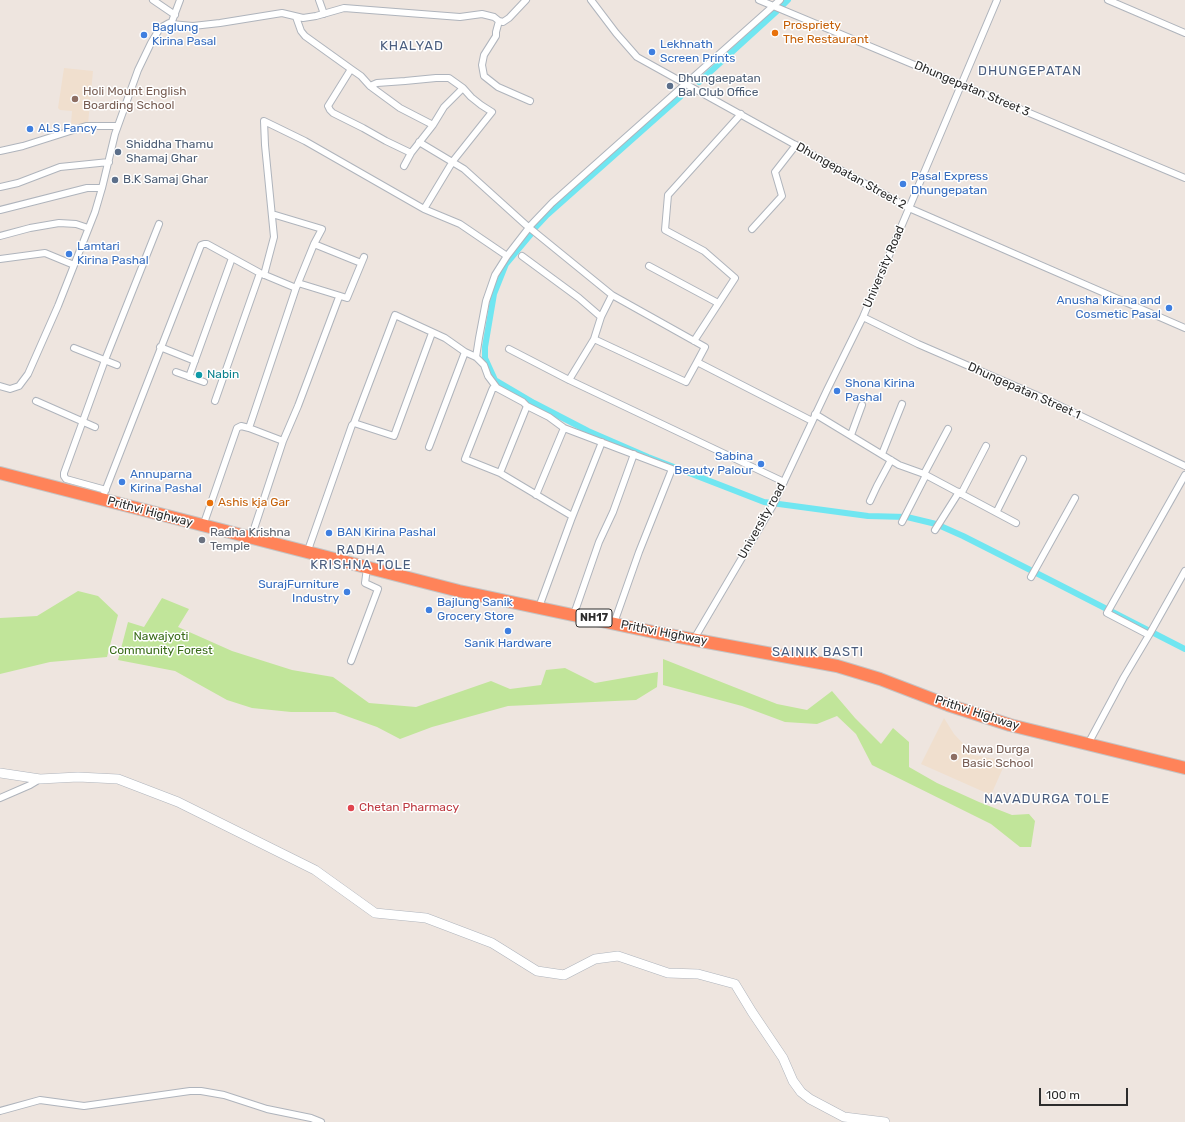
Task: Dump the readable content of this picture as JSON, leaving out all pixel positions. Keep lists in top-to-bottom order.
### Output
{
  "streets": {
    "highway": ["Prithvi Highway", "NH17"],
    "street": [
      "Dhungepatan Street 3",
      "Dhungepatan Street 2",
      "University Road",
      "Dhungepatan Street 1",
      "University road"
    ]
  },
  "crossings": [
    ["Dhungepatan Street 3", "University Road"],
    ["Dhungepatan Street 2", "University Road"],
    ["University Road", "Dhungepatan Street 1"],
    ["University Road", "University road"],
    ["Prithvi Highway", "University road"]
  ],
  "districts": [
    "KHALYAD",
    "DHUNGEPATAN",
    "RADHA KRISHNA TOLE",
    "SAINIK BASTI",
    "NAVADURGA TOLE"
  ],
  "parks": ["Nawajyoti Community Forest"],
  "places": [
    "Prospriety The Restaurant",
    "Baglung Kirina Pasal",
    "Lekhnath Screen Prints",
    "Dhungaepatan Bal Club Office",
    "Holi Mount English Boarding School",
    "ALS Fancy",
    "Shiddha Thamu Shamaj Ghar",
    "B.K Samaj Ghar",
    "Pasal Express Dhungepatan",
    "Lamtari Kirina Pashal",
    "Anusha Kirana and Cosmetic Pasal",
    "Nabin",
    "Shona Kirina Pashal",
    "Sabina Beauty Palour",
    "Annuparna Kirina Pashal",
    "Ashis kja Gar",
    "BAN Kirina Pashal",
    "Radha Krishna Temple",
    "SurajFurniture Industry",
    "Bajlung Sanik Grocery Store",
    "Sanik Hardware",
    "Nawa Durga Basic School",
    "Chetan Pharmacy"
  ],
  "scale_bar": "100 m"
}
